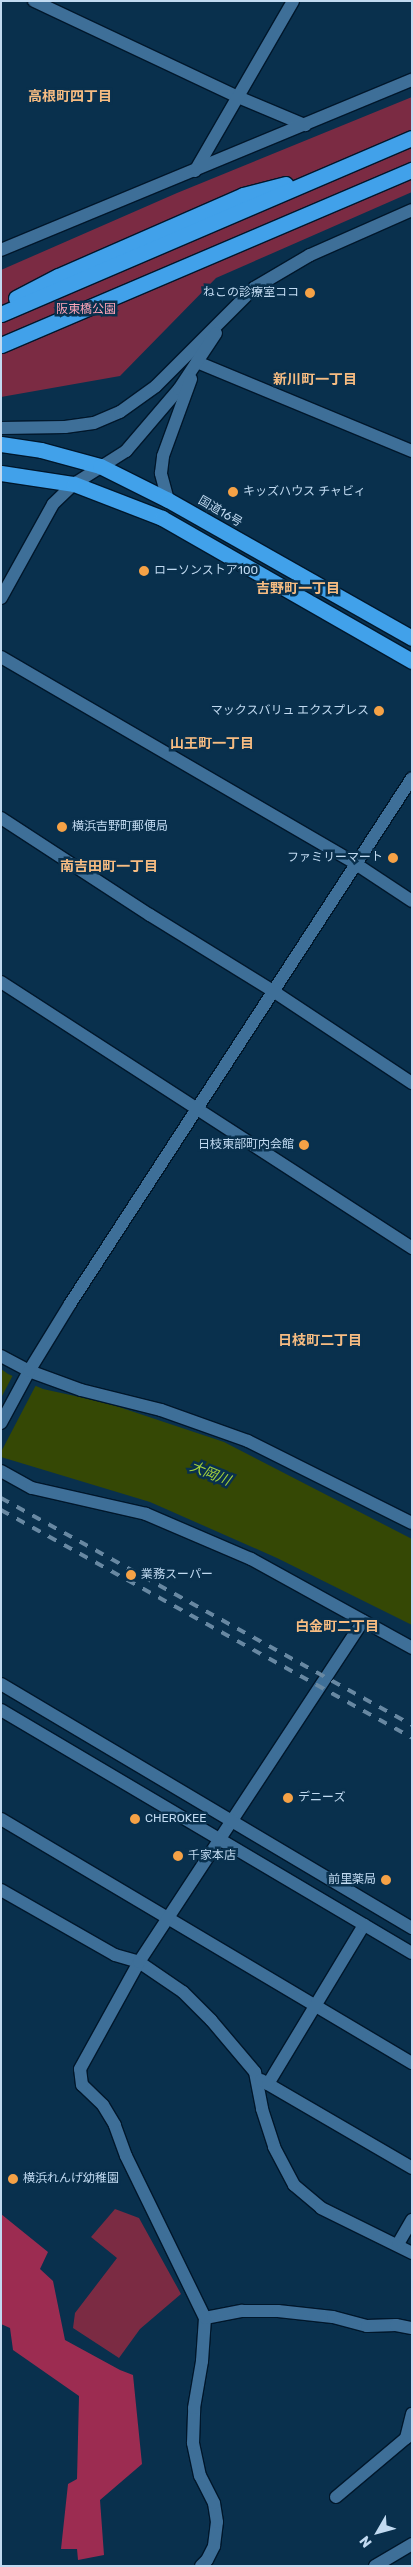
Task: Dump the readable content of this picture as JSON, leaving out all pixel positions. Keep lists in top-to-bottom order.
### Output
{
  "streets": {
    "highway": ["国道16号"]
  },
  "districts": [
    "高根町四丁目",
    "新川町一丁目",
    "吉野町一丁目",
    "山王町一丁目",
    "南吉田町一丁目",
    "日枝町二丁目",
    "白金町二丁目"
  ],
  "water": ["大岡川"],
  "parks": ["阪東橋公園"],
  "places": [
    "ねこの診療室ココ",
    "キッズハウス チャビィ",
    "ローソンストア100",
    "マックスバリュ エクスプレス",
    "横浜吉野町郵便局",
    "ファミリーマート",
    "日枝東部町内会館",
    "業務スーパー",
    "デニーズ",
    "CHEROKEE",
    "千家本店",
    "前里薬局",
    "横浜れんげ幼稚園"
  ],
  "north": "bottom left"
}
